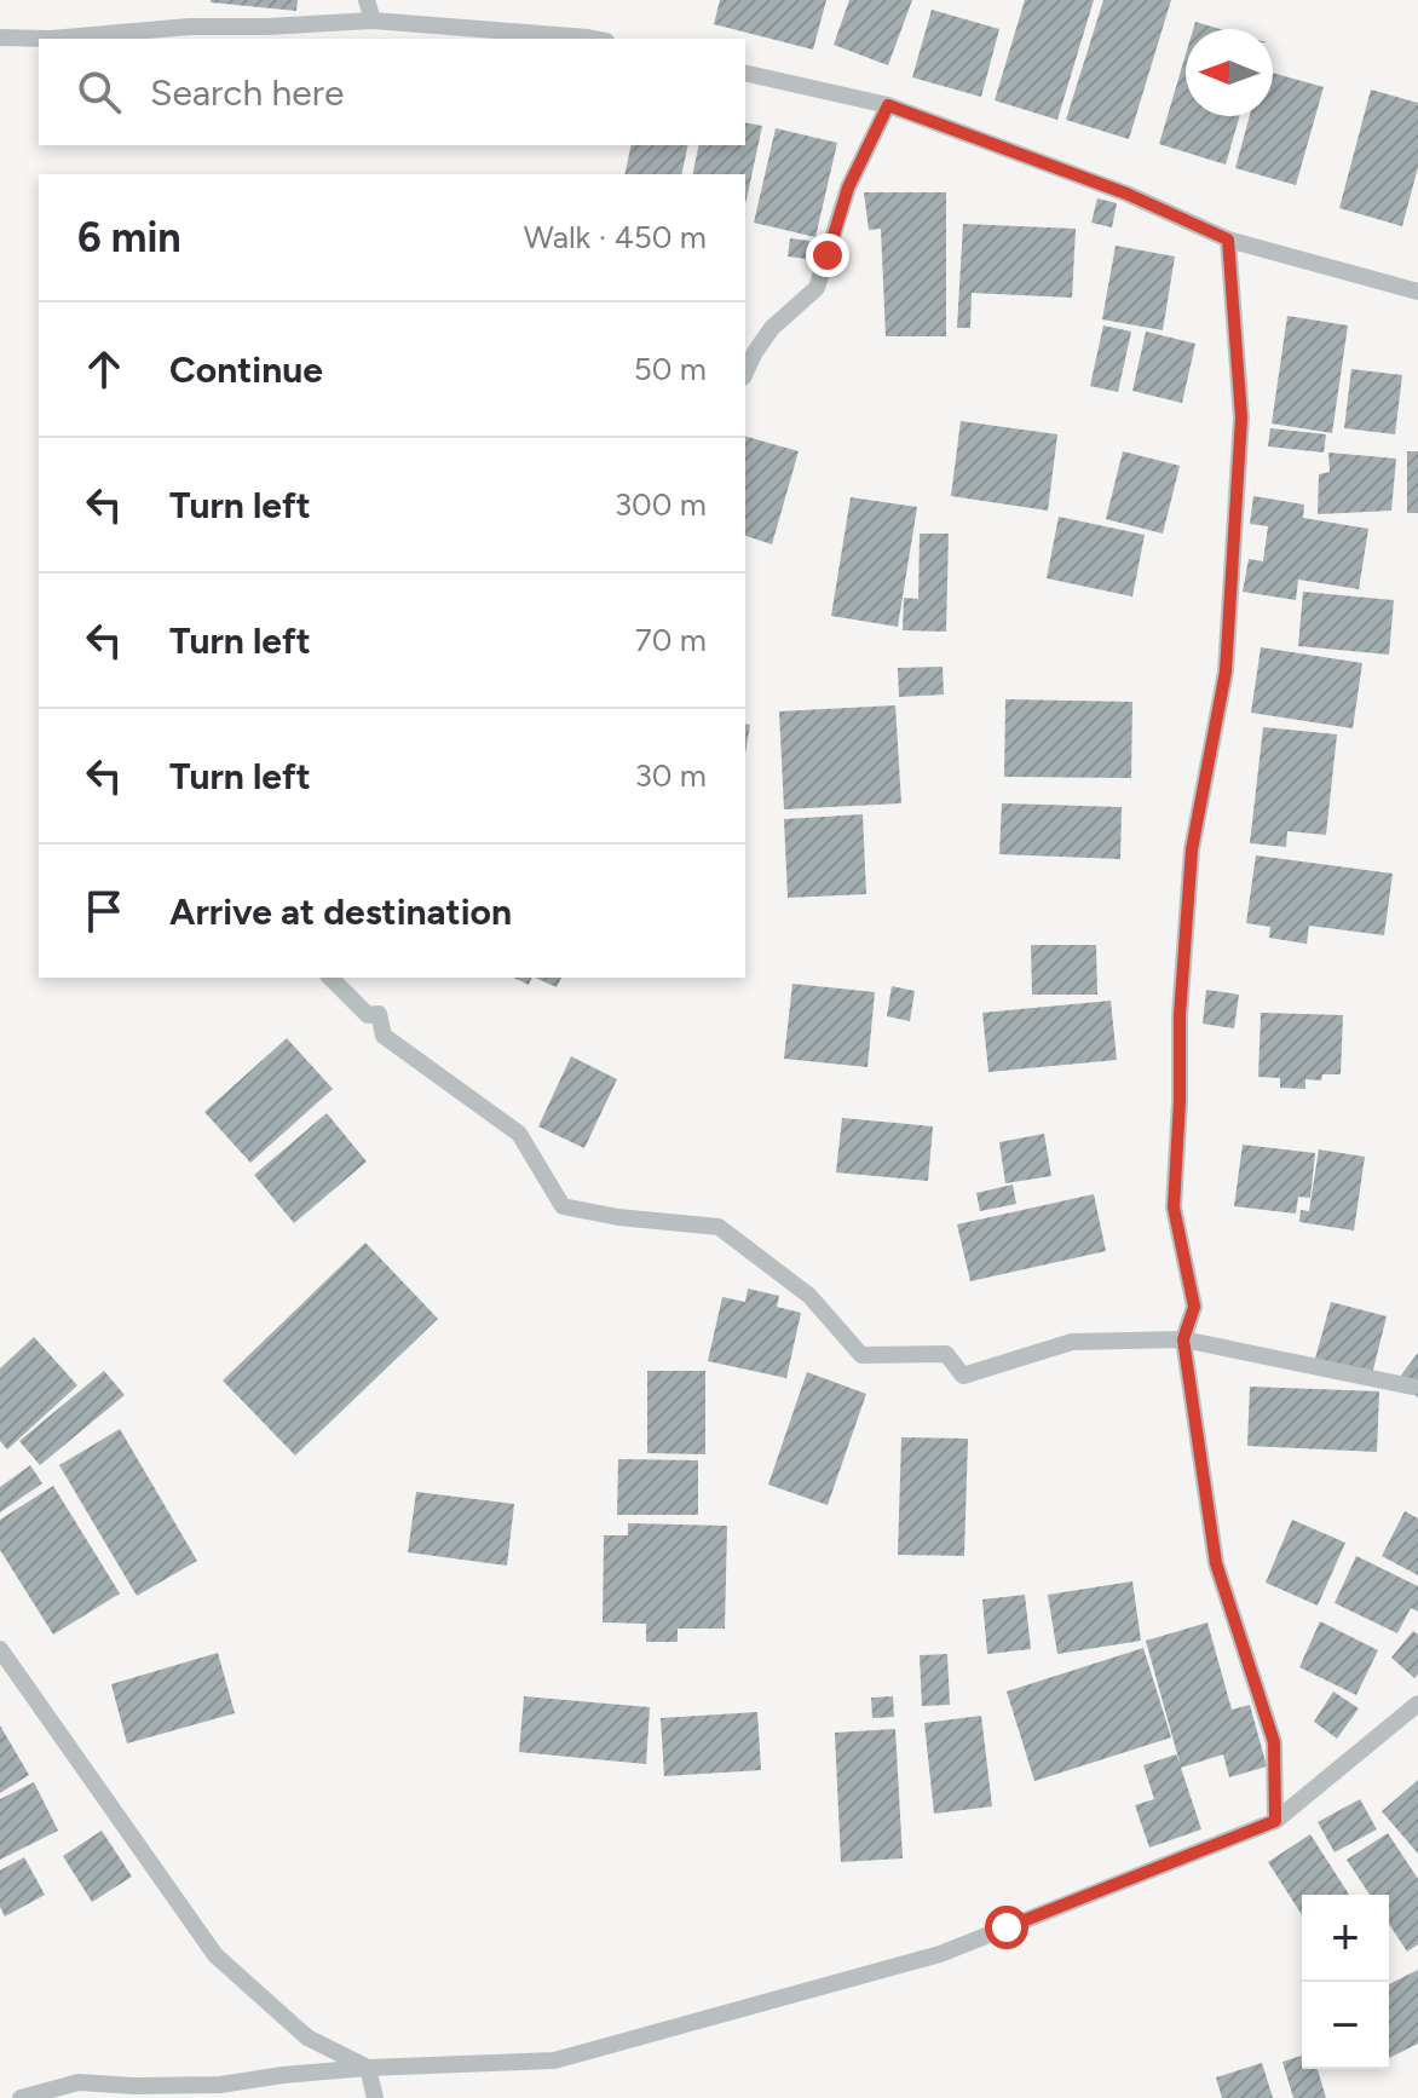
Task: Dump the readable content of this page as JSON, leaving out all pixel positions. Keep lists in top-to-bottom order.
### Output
{
  "north": "left",
  "page": {
    "search": "Search here",
    "heading": ["6 min", "Walk · 450 m"],
    "list": [
      ["Continue", "50 m"],
      ["Turn left", "300 m"],
      ["Turn left", "70 m"],
      ["Turn left", "30 m"],
      "Arrive at destination"
    ],
    "map_buttons": ["+", "−"]
  }
}
